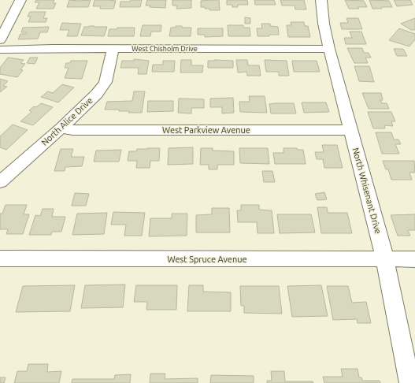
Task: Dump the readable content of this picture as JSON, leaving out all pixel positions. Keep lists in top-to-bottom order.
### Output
{
  "streets": {
    "street": [
      "West Chisholm Drive",
      "North Alice Drive",
      "West Parkview Avenue",
      "North Whisenant Drive",
      "West Spruce Avenue"
    ]
  },
  "crossings": [
    ["West Chisholm Drive", "North Alice Drive"],
    ["West Chisholm Drive", "North Whisenant Drive"],
    ["North Alice Drive", "West Parkview Avenue"],
    ["West Parkview Avenue", "North Whisenant Drive"],
    ["North Whisenant Drive", "West Spruce Avenue"]
  ]
}
